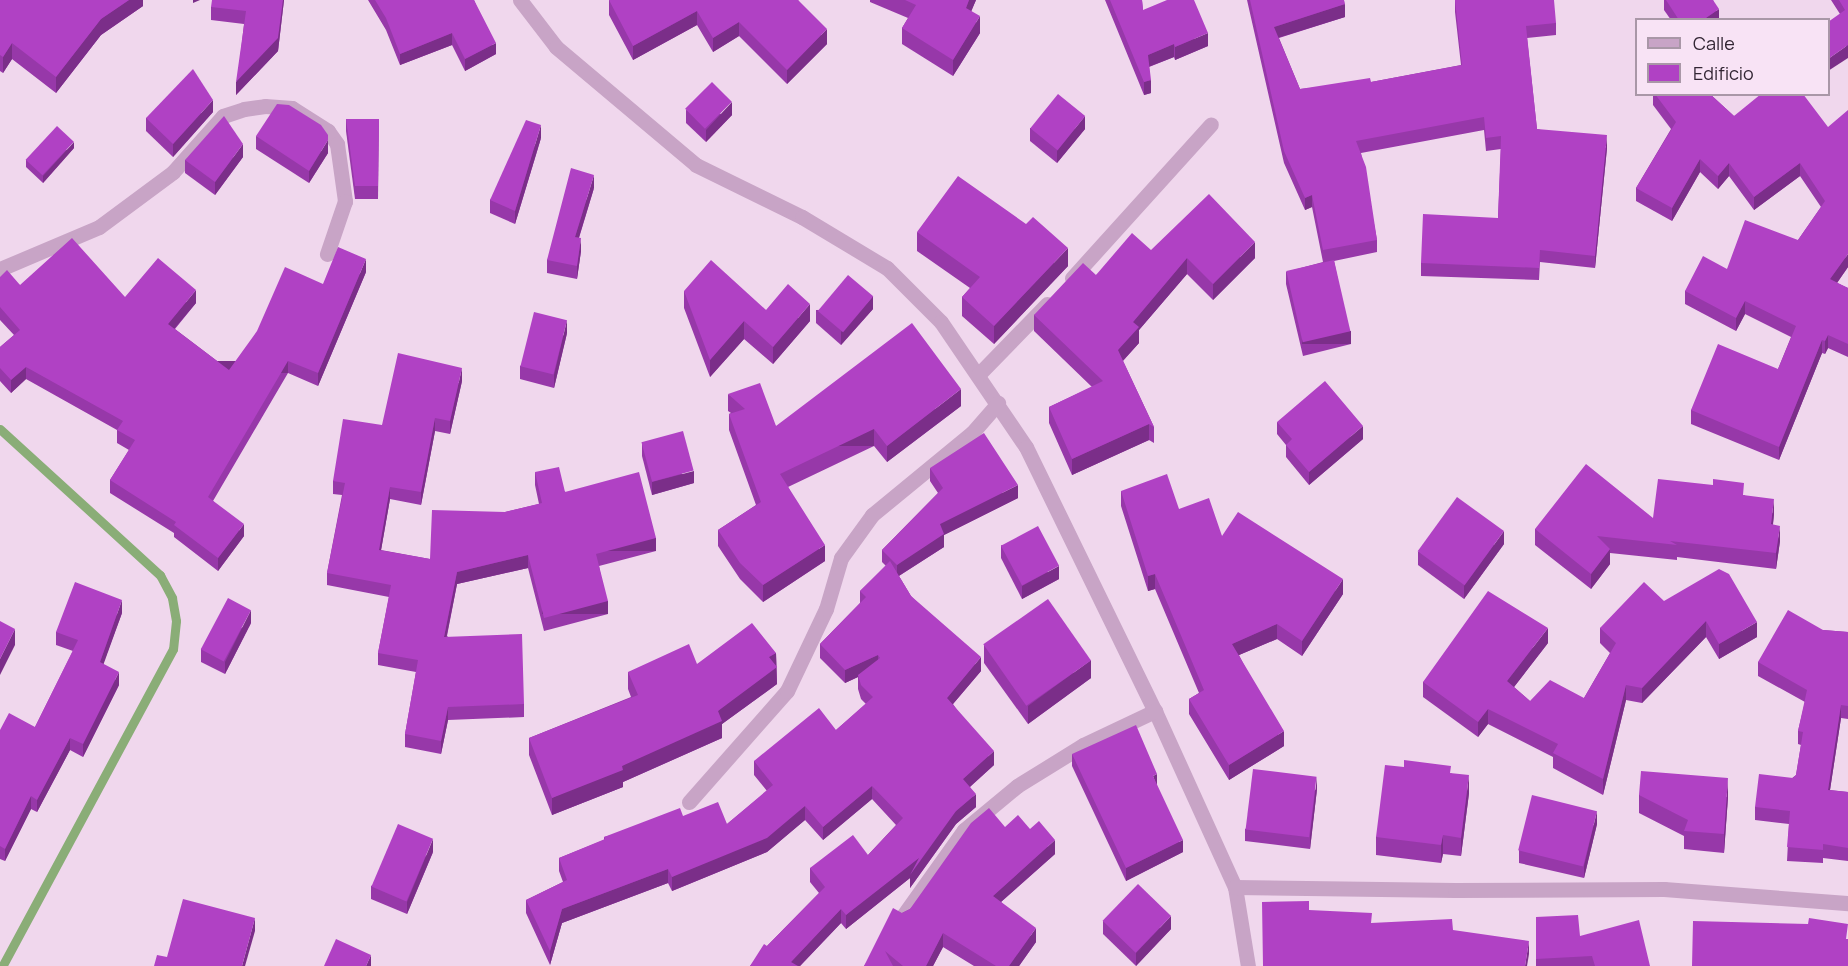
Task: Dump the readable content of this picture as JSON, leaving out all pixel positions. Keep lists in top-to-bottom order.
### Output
{
  "legend": ["Calle", "Edificio"]
}
